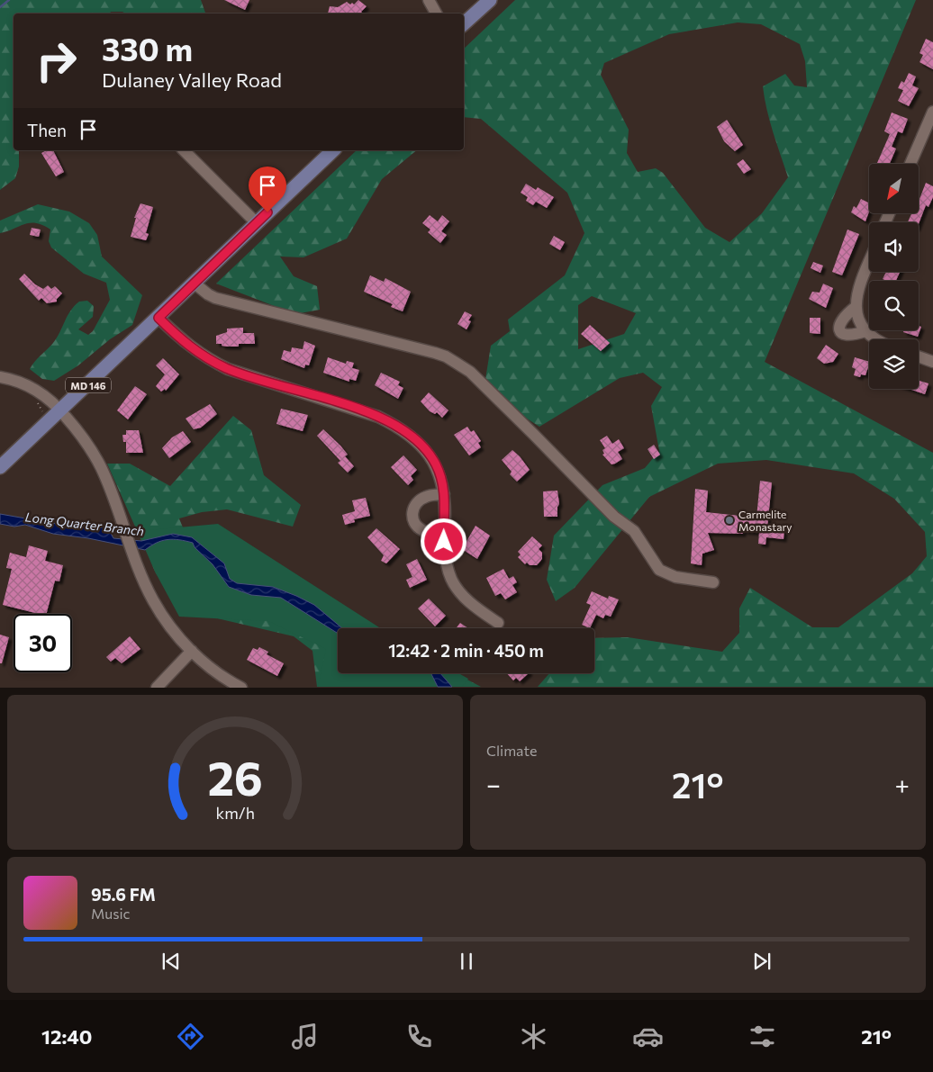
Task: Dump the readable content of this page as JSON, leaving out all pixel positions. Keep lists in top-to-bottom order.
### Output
{
  "streets": {
    "main road": ["MD 146"]
  },
  "water": ["Long Quarter Branch"],
  "places": ["Carmelite Monastary"],
  "north": "bottom left",
  "page": {
    "turn": ["330 m", "Dulaney Valley Road"],
    "then": "Then",
    "limit": "30",
    "trip": "12:42 · 2 min · 450 m",
    "tile": "Climate",
    "heat": ["−", "21°", "+"],
    "song": ["95.6 FM", "Music"],
    "tabs": ["12:40", "21°"],
    "gauge": ["26", "km/h"]
  }
}
